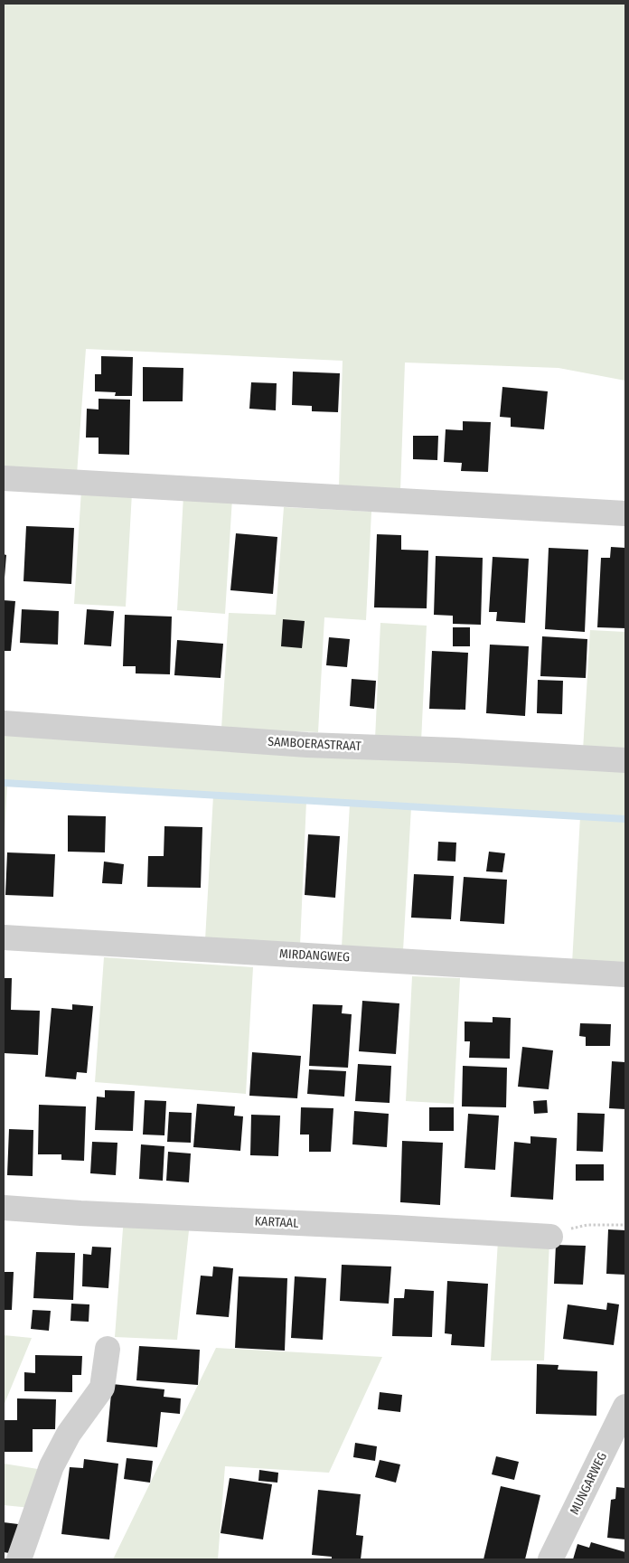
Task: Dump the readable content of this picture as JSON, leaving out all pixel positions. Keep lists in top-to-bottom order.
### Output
{
  "streets": {
    "street": [
      "SAMBOERASTRAAT",
      "MIRDANGWEG",
      "KARTAAL",
      "MUNGARWEG"
    ]
  }
}
